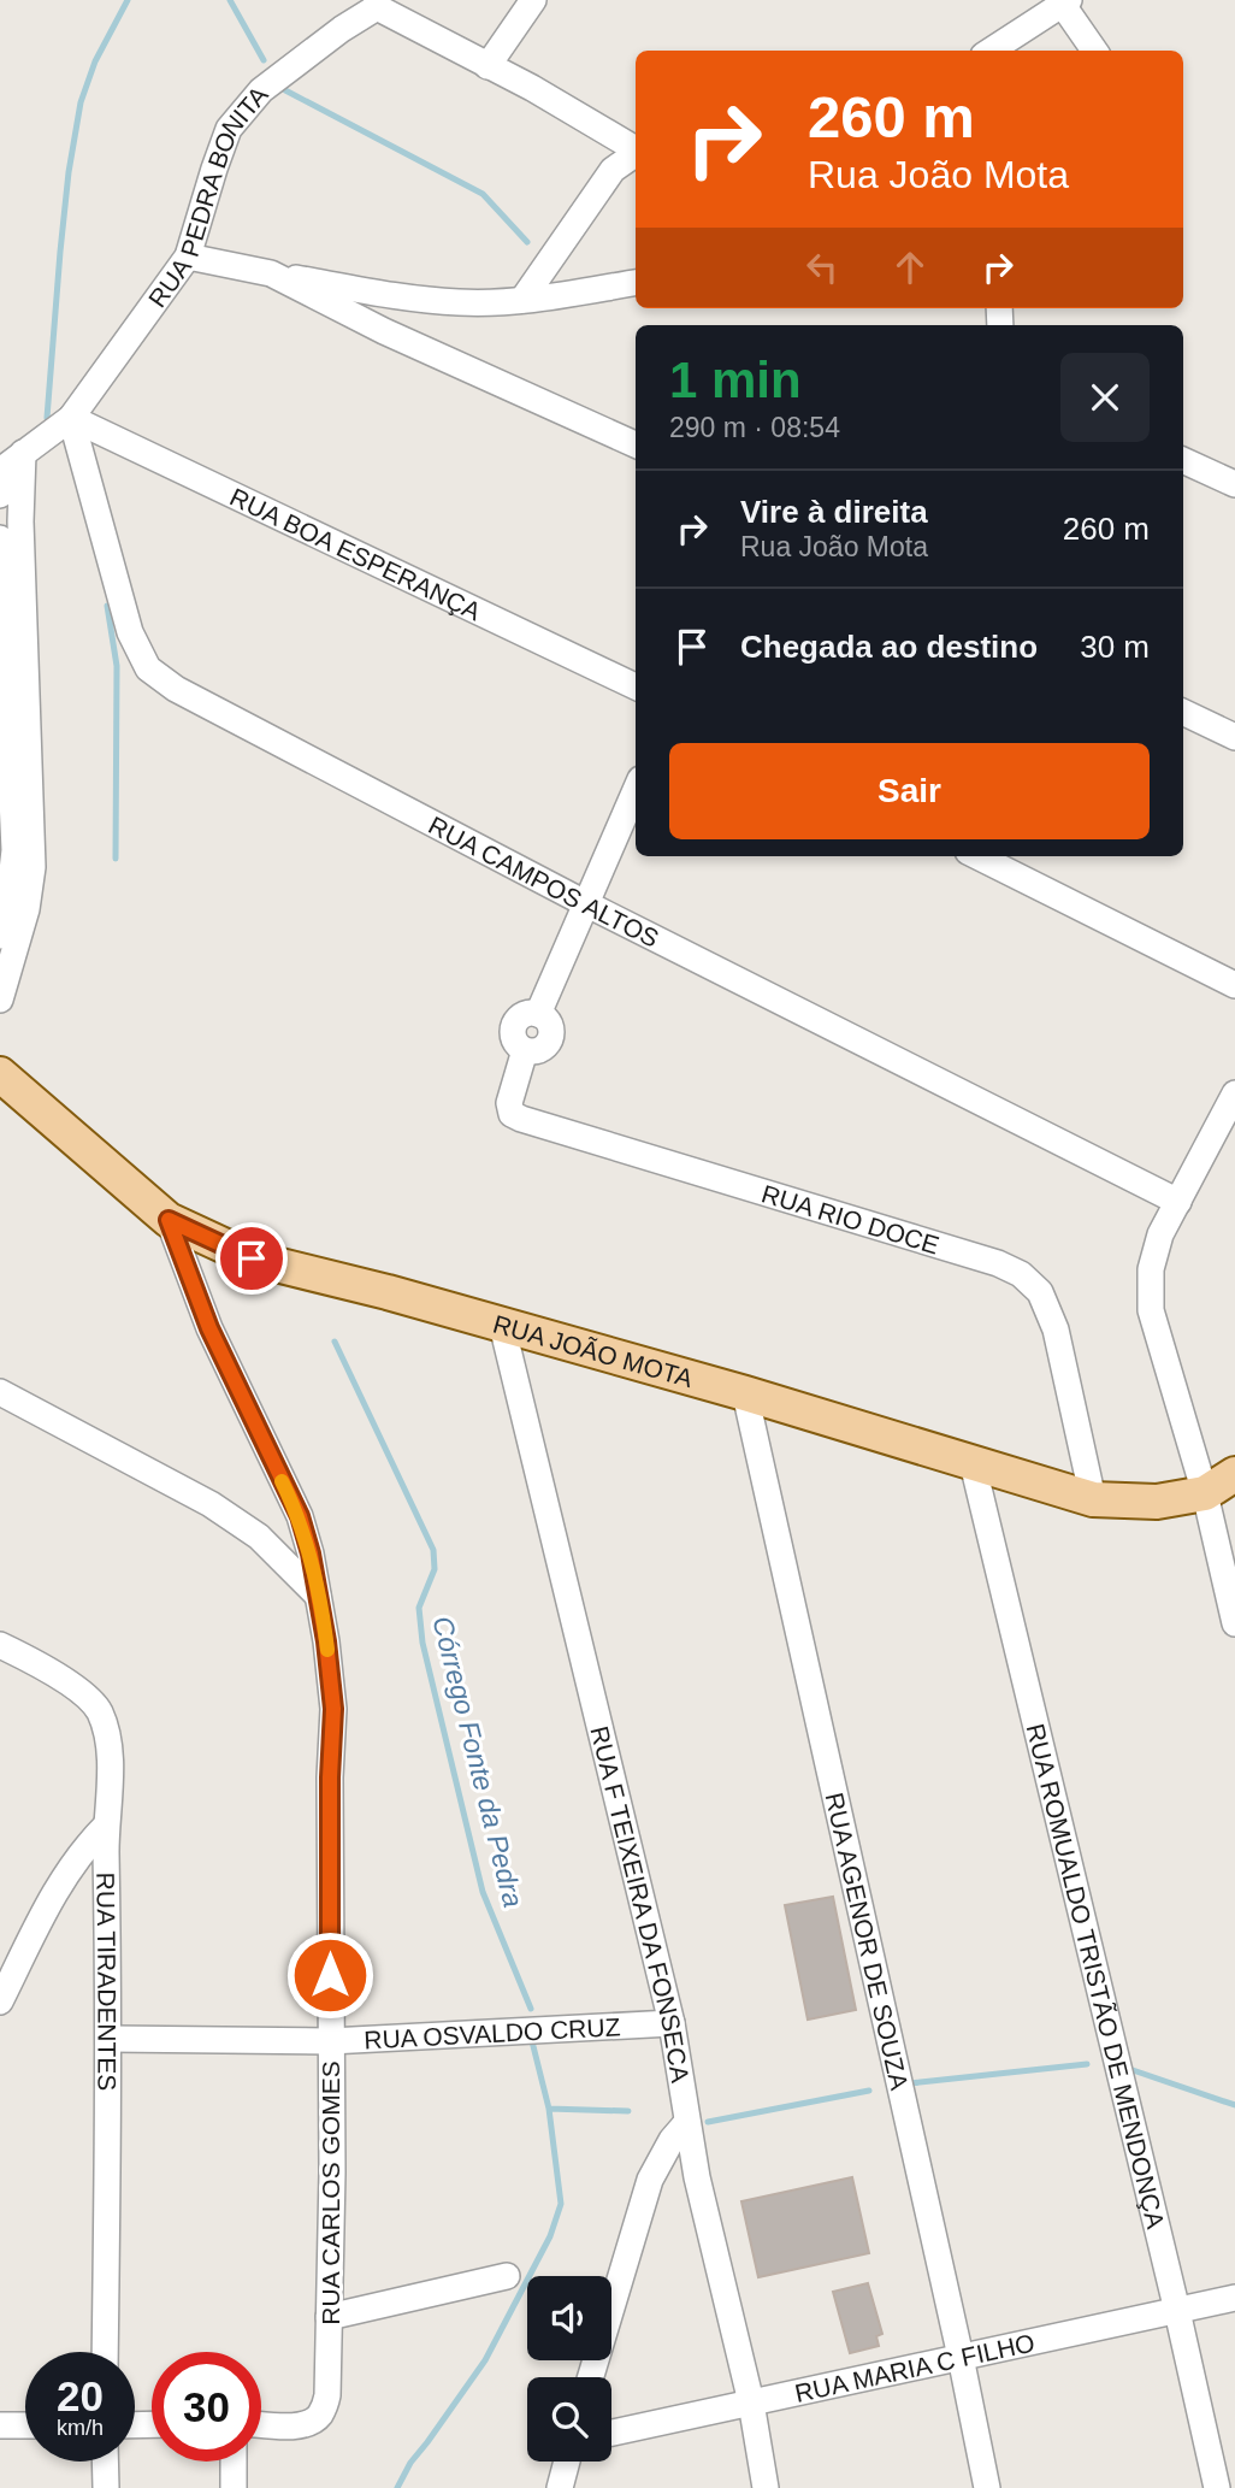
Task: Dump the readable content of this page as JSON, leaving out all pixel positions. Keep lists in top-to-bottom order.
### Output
{
  "streets": {
    "main road": ["RUA JOÃO MOTA"],
    "street": [
      "RUA PEDRA BONITA",
      "RUA BOA ESPERANÇA",
      "RUA CAMPOS ALTOS",
      "RUA RIO DOCE",
      "RUA F TEIXEIRA DA FONSECA",
      "RUA AGENOR DE SOUZA",
      "RUA ROMUALDO TRISTÃO DE MENDONÇA",
      "RUA TIRADENTES",
      "RUA OSVALDO CRUZ",
      "RUA CARLOS GOMES",
      "RUA MARIA C FILHO"
    ]
  },
  "crossings": [
    ["RUA PEDRA BONITA", "RUA BOA ESPERANÇA"],
    ["RUA PEDRA BONITA", "RUA CAMPOS ALTOS"],
    ["RUA BOA ESPERANÇA", "RUA CAMPOS ALTOS"],
    ["RUA CAMPOS ALTOS", "RUA RIO DOCE"],
    ["RUA RIO DOCE", "RUA JOÃO MOTA"],
    ["RUA JOÃO MOTA", "RUA F TEIXEIRA DA FONSECA"],
    ["RUA JOÃO MOTA", "RUA AGENOR DE SOUZA"],
    ["RUA JOÃO MOTA", "RUA ROMUALDO TRISTÃO DE MENDONÇA"],
    ["RUA JOÃO MOTA", "RUA CARLOS GOMES"],
    ["RUA F TEIXEIRA DA FONSECA", "RUA OSVALDO CRUZ"],
    ["RUA F TEIXEIRA DA FONSECA", "RUA MARIA C FILHO"],
    ["RUA AGENOR DE SOUZA", "RUA MARIA C FILHO"],
    ["RUA ROMUALDO TRISTÃO DE MENDONÇA", "RUA MARIA C FILHO"],
    ["RUA TIRADENTES", "RUA OSVALDO CRUZ"],
    ["RUA OSVALDO CRUZ", "RUA CARLOS GOMES"]
  ],
  "water": ["Córrego Fonte da Pedra"],
  "page": {
    "turn": ["260 m", "Rua João Mota"],
    "heading": ["1 min", "290 m · 08:54"],
    "list": [
      {
        "name": "Vire à direita",
        "note": "Rua João Mota",
        "value": "260 m"
      },
      {
        "name": "Chegada ao destino",
        "value": "30 m"
      }
    ],
    "buttons": "Sair",
    "speed": "20 km/h",
    "limit": "30"
  }
}
